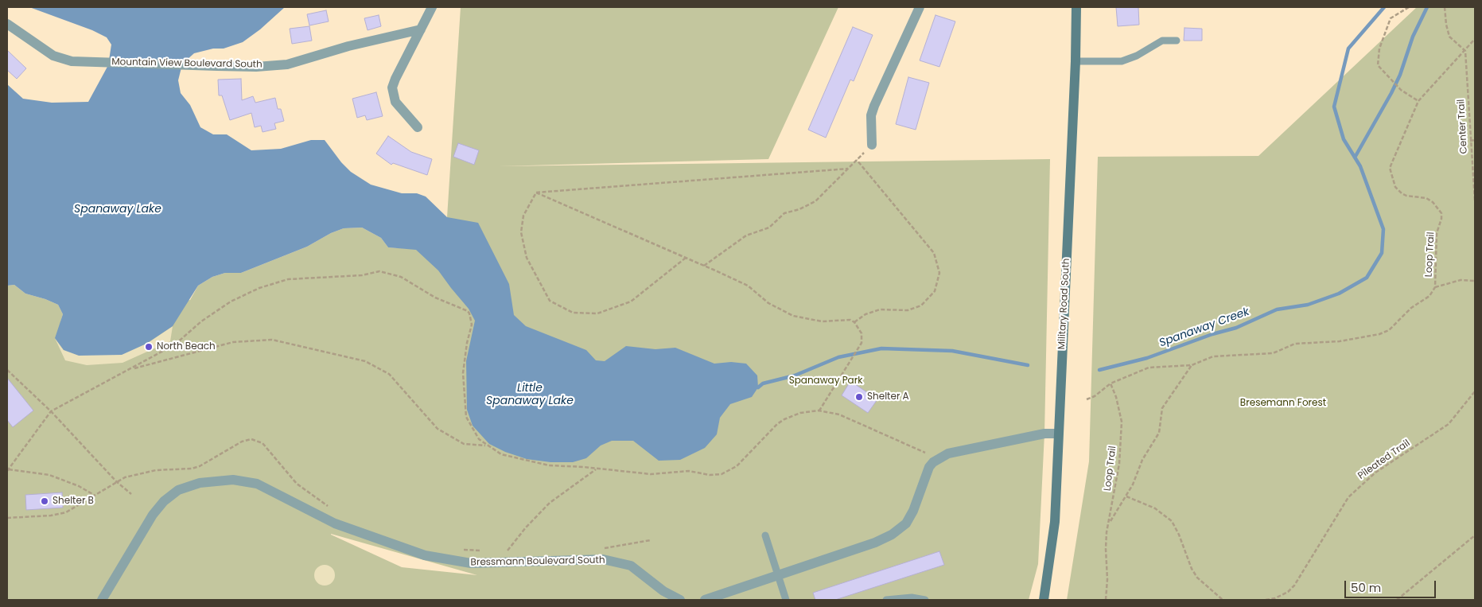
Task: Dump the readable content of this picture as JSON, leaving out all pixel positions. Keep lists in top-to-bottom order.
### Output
{
  "streets": {
    "main road": ["Military Road South"],
    "street": ["Mountain View Boulevard South", "Bressmann Boulevard South"],
    "path": ["Center Trail", "Loop Trail", "Pileated Trail"]
  },
  "crossings": [
    ["Center Trail", "Loop Trail"]
  ],
  "water": ["Spanaway Lake", "Spanaway Creek", "Little Spanaway Lake"],
  "parks": ["Spanaway Park", "Bresemann Forest"],
  "places": ["North Beach", "Shelter A", "Shelter B"],
  "scale_bar": "50 m"
}
